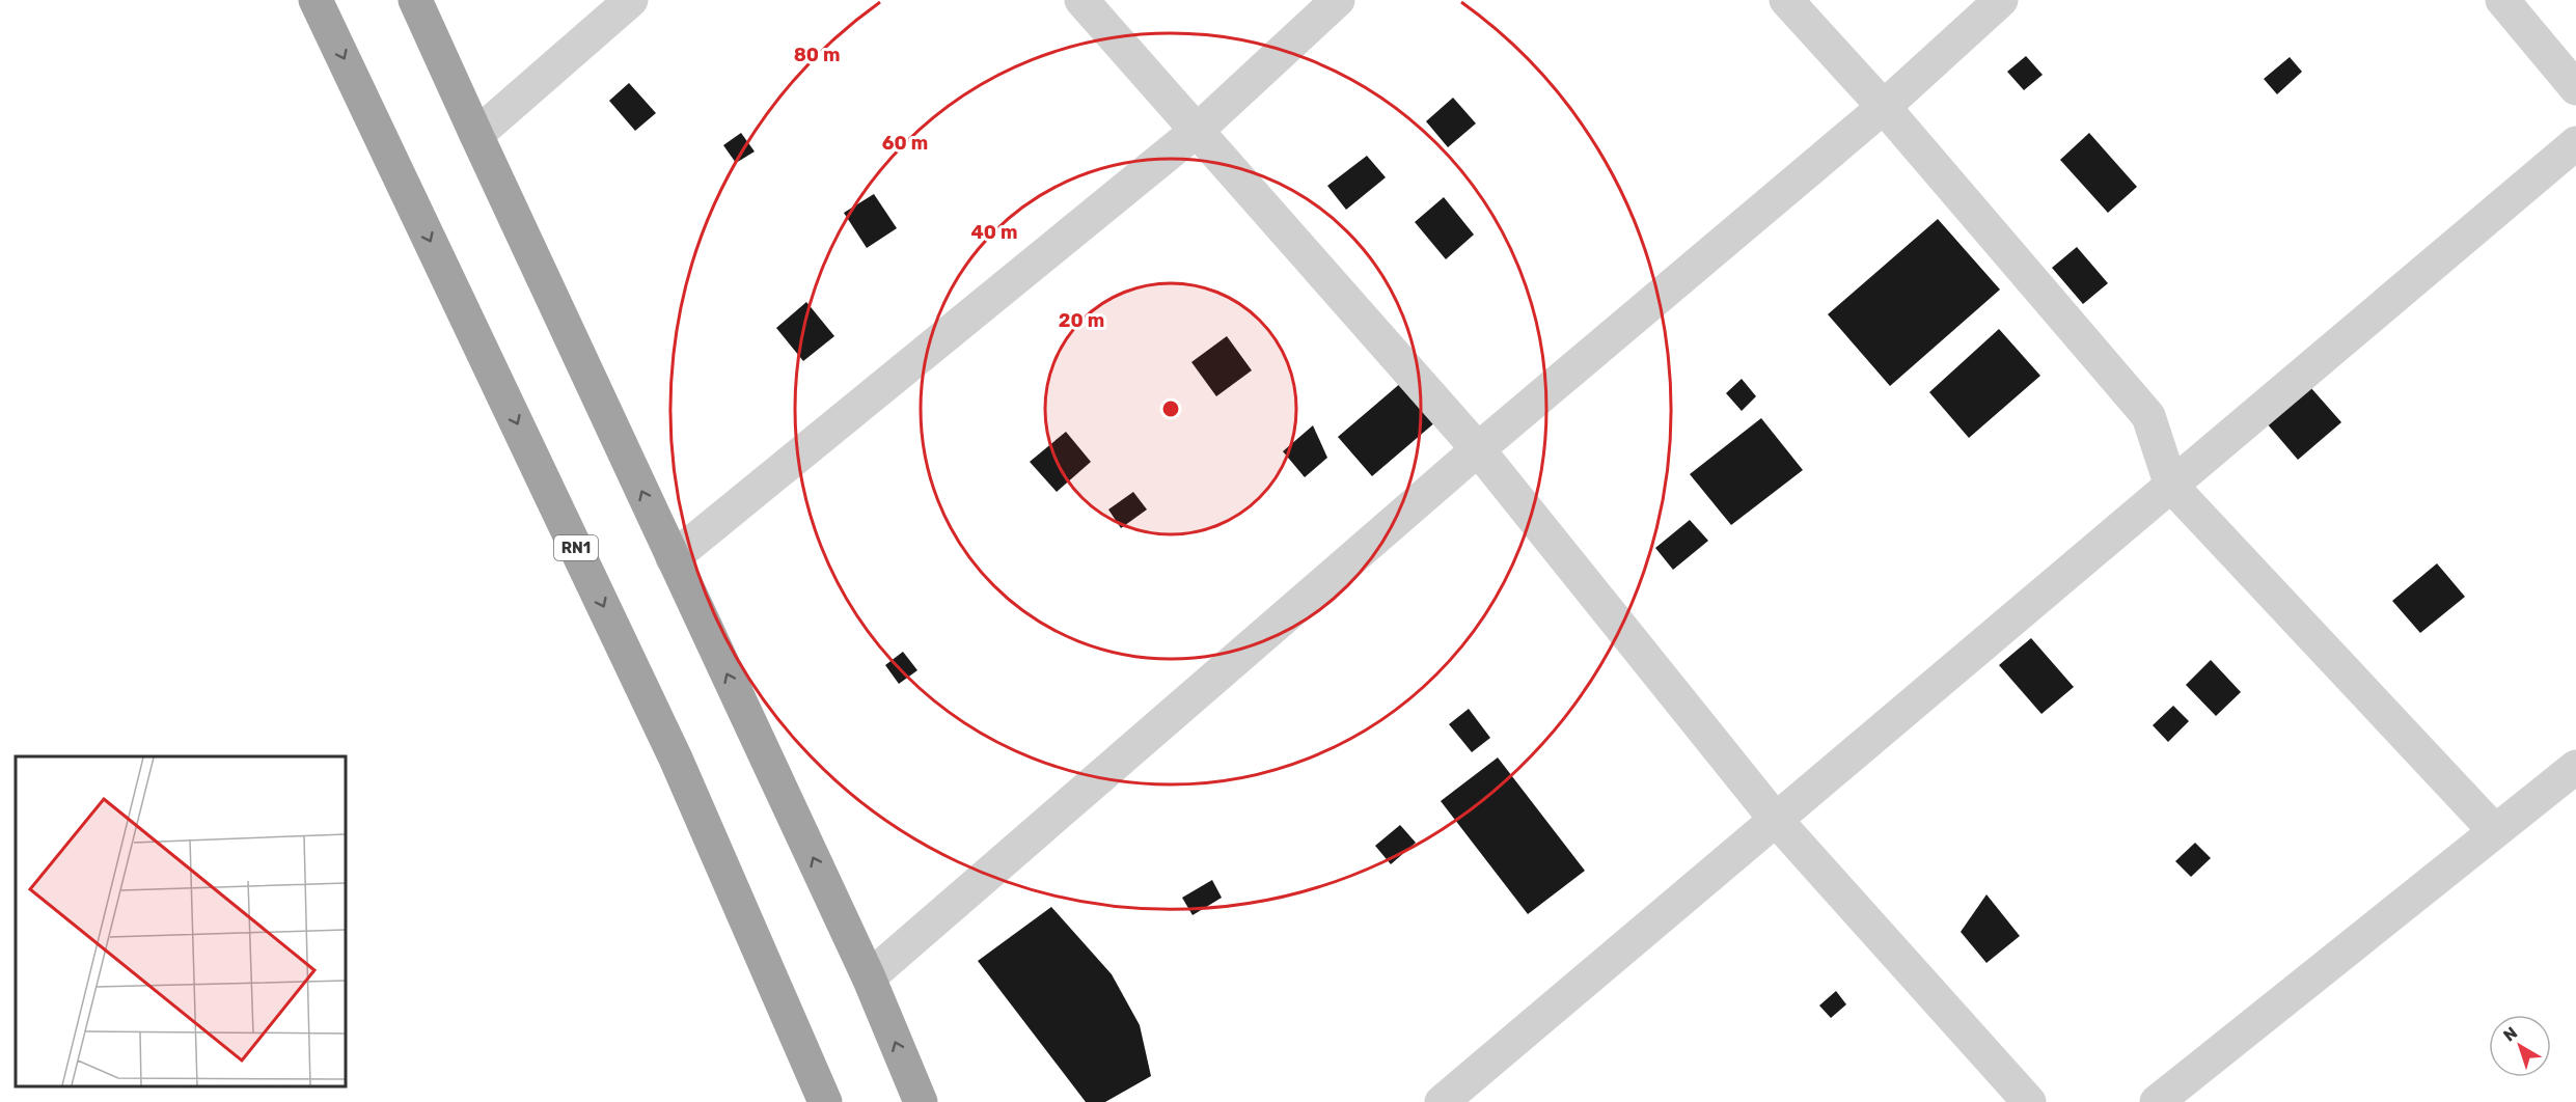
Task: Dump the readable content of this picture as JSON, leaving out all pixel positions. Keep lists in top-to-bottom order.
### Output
{
  "streets": {
    "highway": ["RN1"]
  },
  "north": "top left",
  "rings": [
    "80 m",
    "60 m",
    "40 m",
    "20 m"
  ]
}
